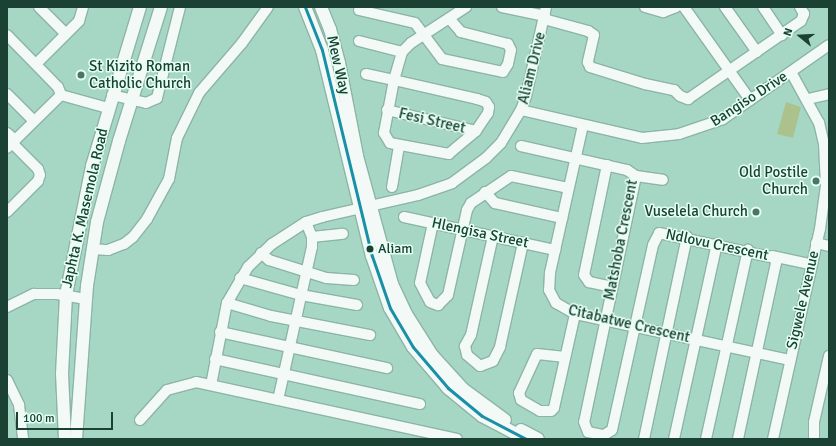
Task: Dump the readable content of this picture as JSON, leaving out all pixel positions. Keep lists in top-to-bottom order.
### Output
{
  "streets": {
    "main road": ["Mew Way", "Japhta K. Masemola Road"],
    "street": [
      "Aliam Drive",
      "Bangiso Drive",
      "Fesi Street",
      "Hlengisa Street",
      "Matshoba Crescent",
      "Ndlovu Crescent",
      "Sigwele Avenue",
      "Citabatwe Crescent"
    ]
  },
  "crossings": [
    ["Mew Way", "Aliam Drive"],
    ["Aliam Drive", "Bangiso Drive"],
    ["Bangiso Drive", "Sigwele Avenue"],
    ["Bangiso Drive", "Citabatwe Crescent"],
    ["Hlengisa Street", "Citabatwe Crescent"],
    ["Matshoba Crescent", "Ndlovu Crescent"],
    ["Matshoba Crescent", "Citabatwe Crescent"],
    ["Ndlovu Crescent", "Citabatwe Crescent"],
    ["Sigwele Avenue", "Citabatwe Crescent"]
  ],
  "places": [
    "St Kizito Roman Catholic Church",
    "Old Postile Church",
    "Vuselela Church",
    "Aliam"
  ],
  "scale_bar": "100 m",
  "north": "left"
}
